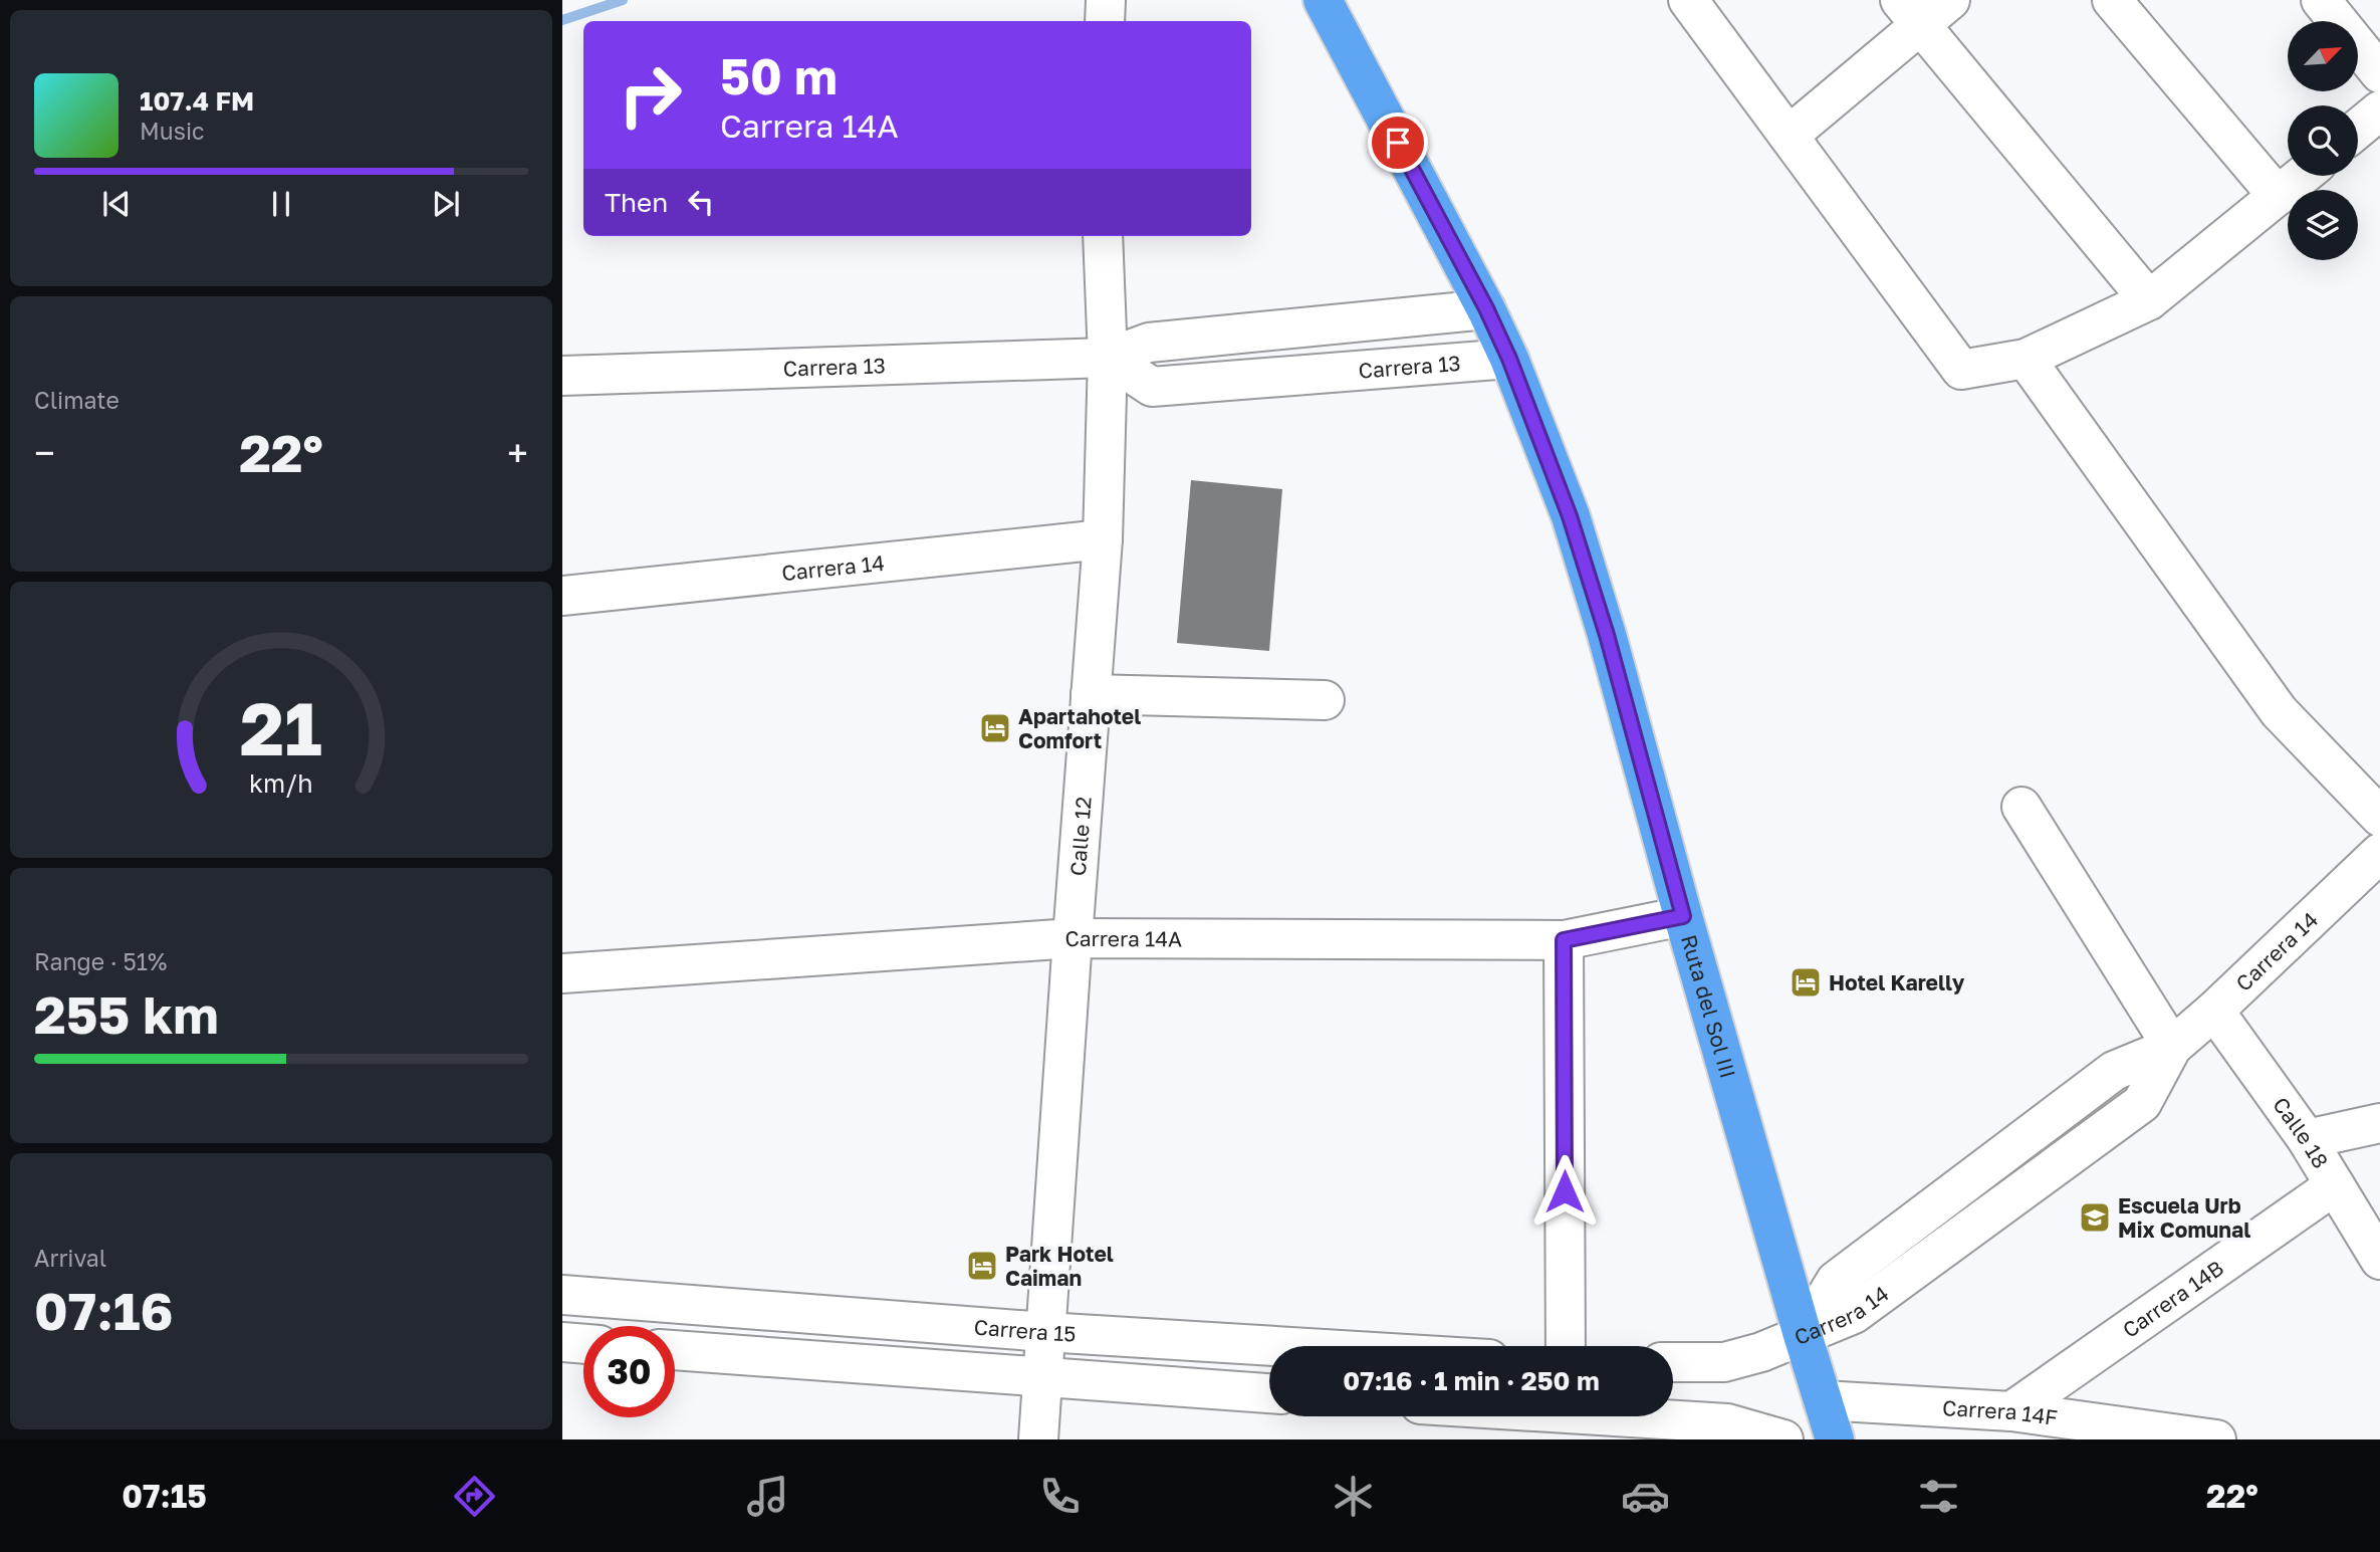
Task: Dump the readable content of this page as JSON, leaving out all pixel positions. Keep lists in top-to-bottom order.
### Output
{
  "streets": {
    "highway": ["Ruta del Sol III"],
    "street": [
      "Carrera 13",
      "Carrera 14",
      "Calle 12",
      "Carrera 14A",
      "Calle 18",
      "Carrera 14B",
      "Carrera 15",
      "Carrera 14F"
    ]
  },
  "crossings": [
    ["Carrera 13", "Calle 12"],
    ["Carrera 13", "Ruta del Sol III"],
    ["Carrera 14", "Calle 12"],
    ["Carrera 14", "Ruta del Sol III"],
    ["Carrera 14", "Calle 18"],
    ["Calle 12", "Carrera 14A"],
    ["Calle 12", "Carrera 15"],
    ["Carrera 14A", "Ruta del Sol III"],
    ["Ruta del Sol III", "Carrera 14F"],
    ["Calle 18", "Carrera 14B"],
    ["Carrera 14B", "Carrera 14F"]
  ],
  "places": {
    "hotel": ["Apartahotel Comfort", "Hotel Karelly", "Park Hotel Caiman"],
    "school or university": ["Escuela Urb Mix Comunal"]
  },
  "north": "top right",
  "page": {
    "turn": ["50 m", "Carrera 14A"],
    "song": ["107.4 FM", "Music"],
    "then": "Then",
    "tile": [
      "Climate",
      ["Range · 51%", "255 km"],
      ["Arrival", "07:16"]
    ],
    "heat": ["−", "22°", "+"],
    "limit": "30",
    "trip": "07:16 · 1 min · 250 m",
    "tabs": ["07:15", "22°"],
    "gauge": ["21", "km/h"]
  }
}
